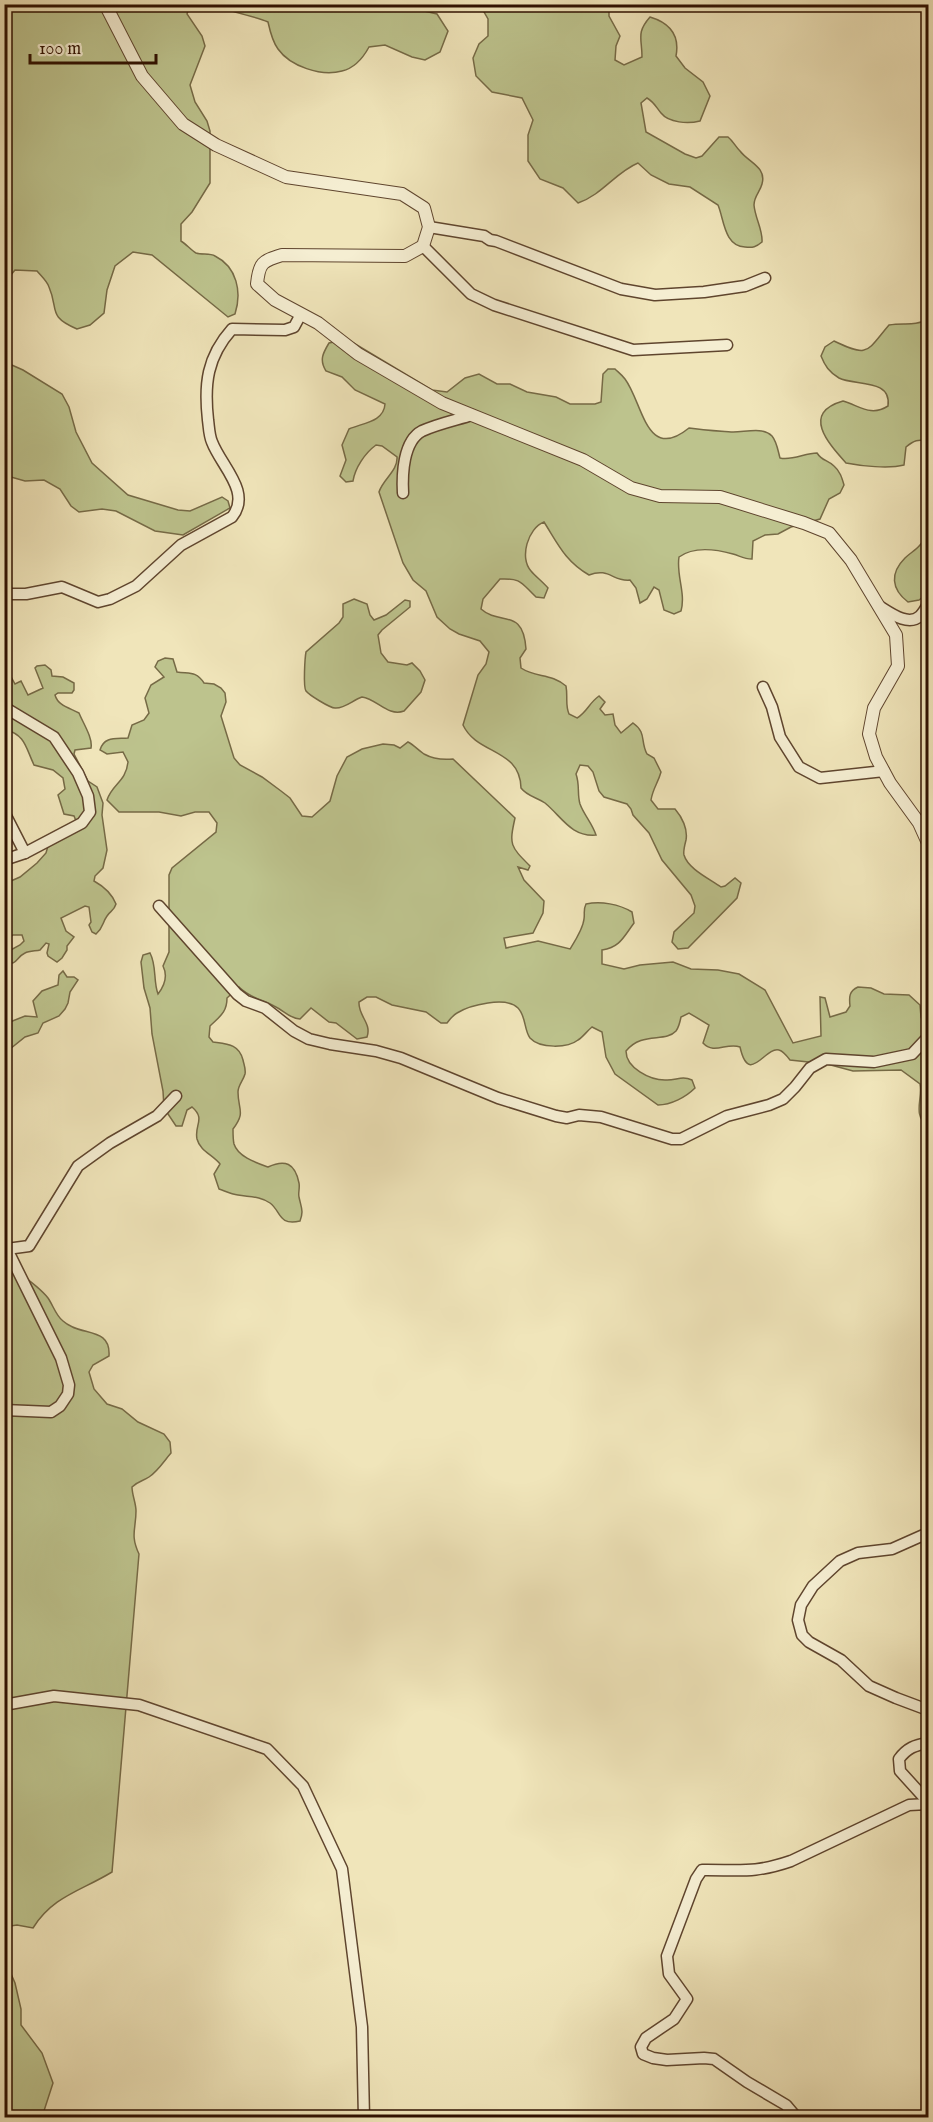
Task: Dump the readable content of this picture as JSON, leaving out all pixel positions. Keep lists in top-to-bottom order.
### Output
{
  "scale_bar": "100 m"
}
